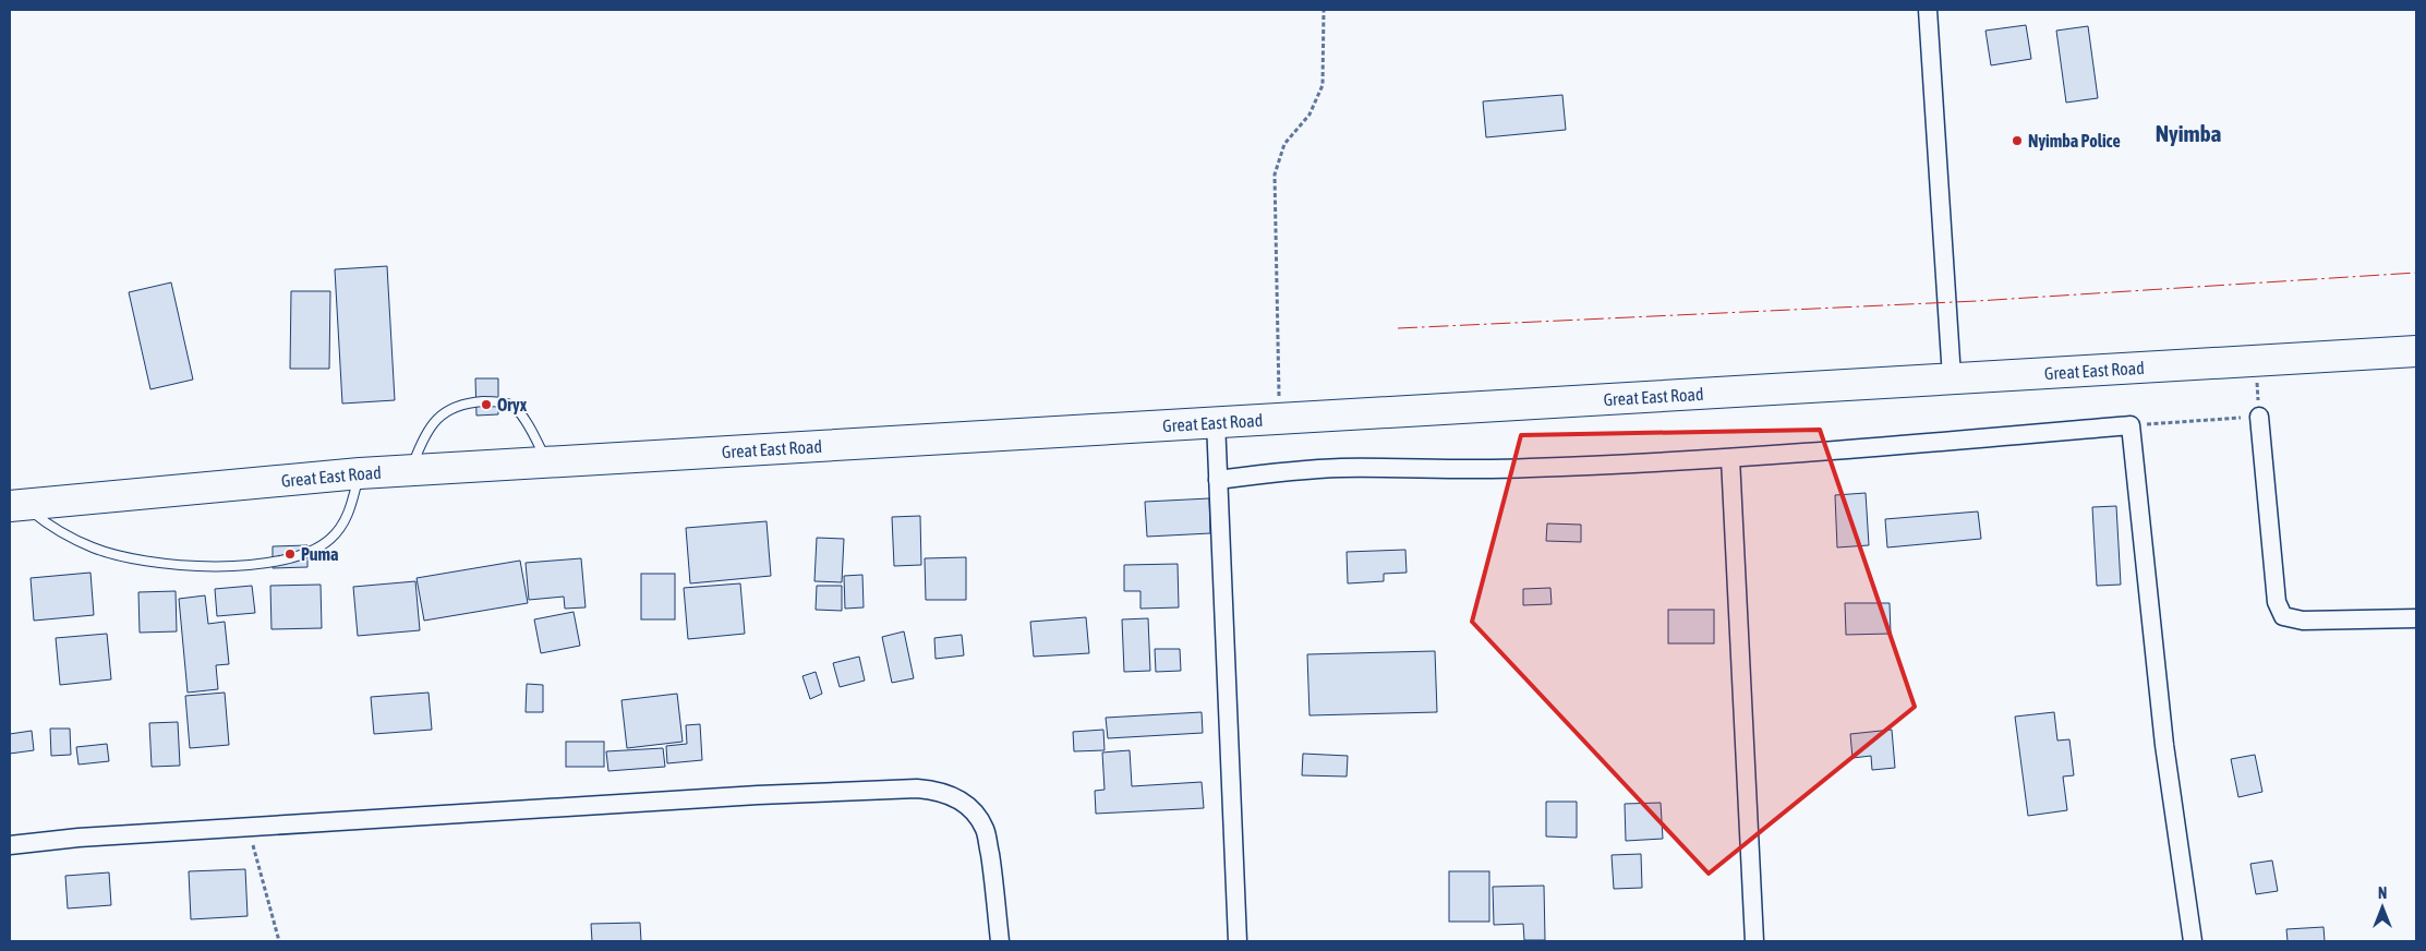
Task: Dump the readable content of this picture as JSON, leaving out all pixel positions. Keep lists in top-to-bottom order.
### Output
{
  "streets": {
    "highway": ["Great East Road"]
  },
  "districts": ["Nyimba"],
  "places": ["Nyimba Police", "Oryx", "Puma"],
  "north": "top"
}
